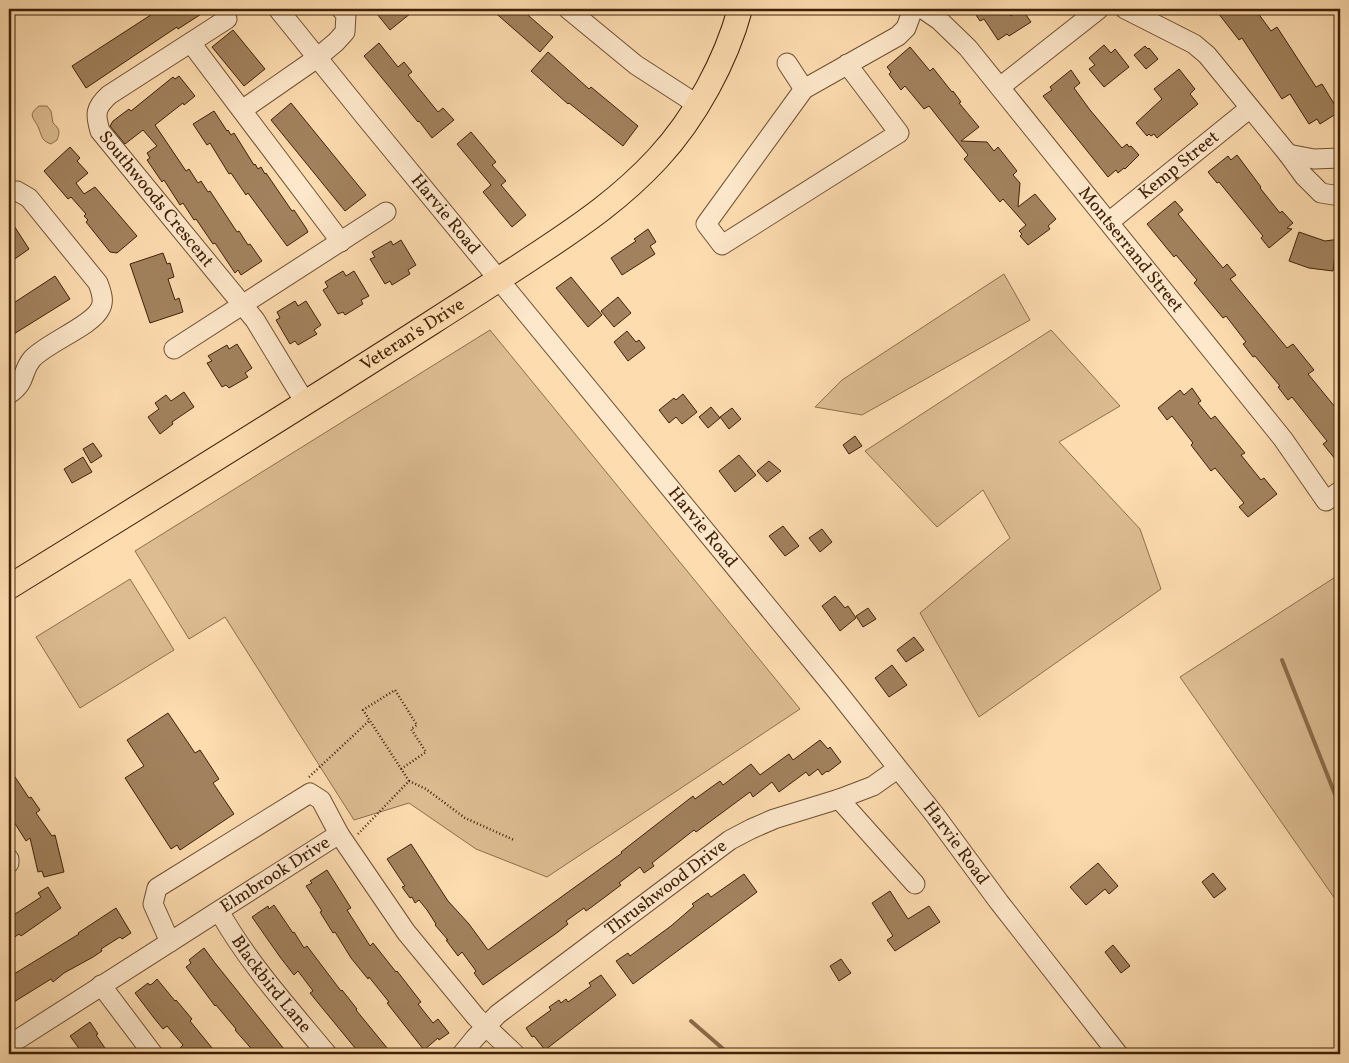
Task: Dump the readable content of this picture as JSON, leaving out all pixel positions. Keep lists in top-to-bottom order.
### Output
{
  "streets": {
    "main road": ["Veteran's Drive"],
    "street": [
      "Kemp Street",
      "Southwoods Crescent",
      "Harvie Road",
      "Montserrand Street",
      "Elmbrook Drive",
      "Thrushwood Drive",
      "Blackbird Lane"
    ]
  },
  "crossings": [
    ["Kemp Street", "Montserrand Street"],
    ["Southwoods Crescent", "Veteran's Drive"],
    ["Harvie Road", "Veteran's Drive"],
    ["Harvie Road", "Thrushwood Drive"],
    ["Elmbrook Drive", "Thrushwood Drive"],
    ["Elmbrook Drive", "Blackbird Lane"]
  ]
}
